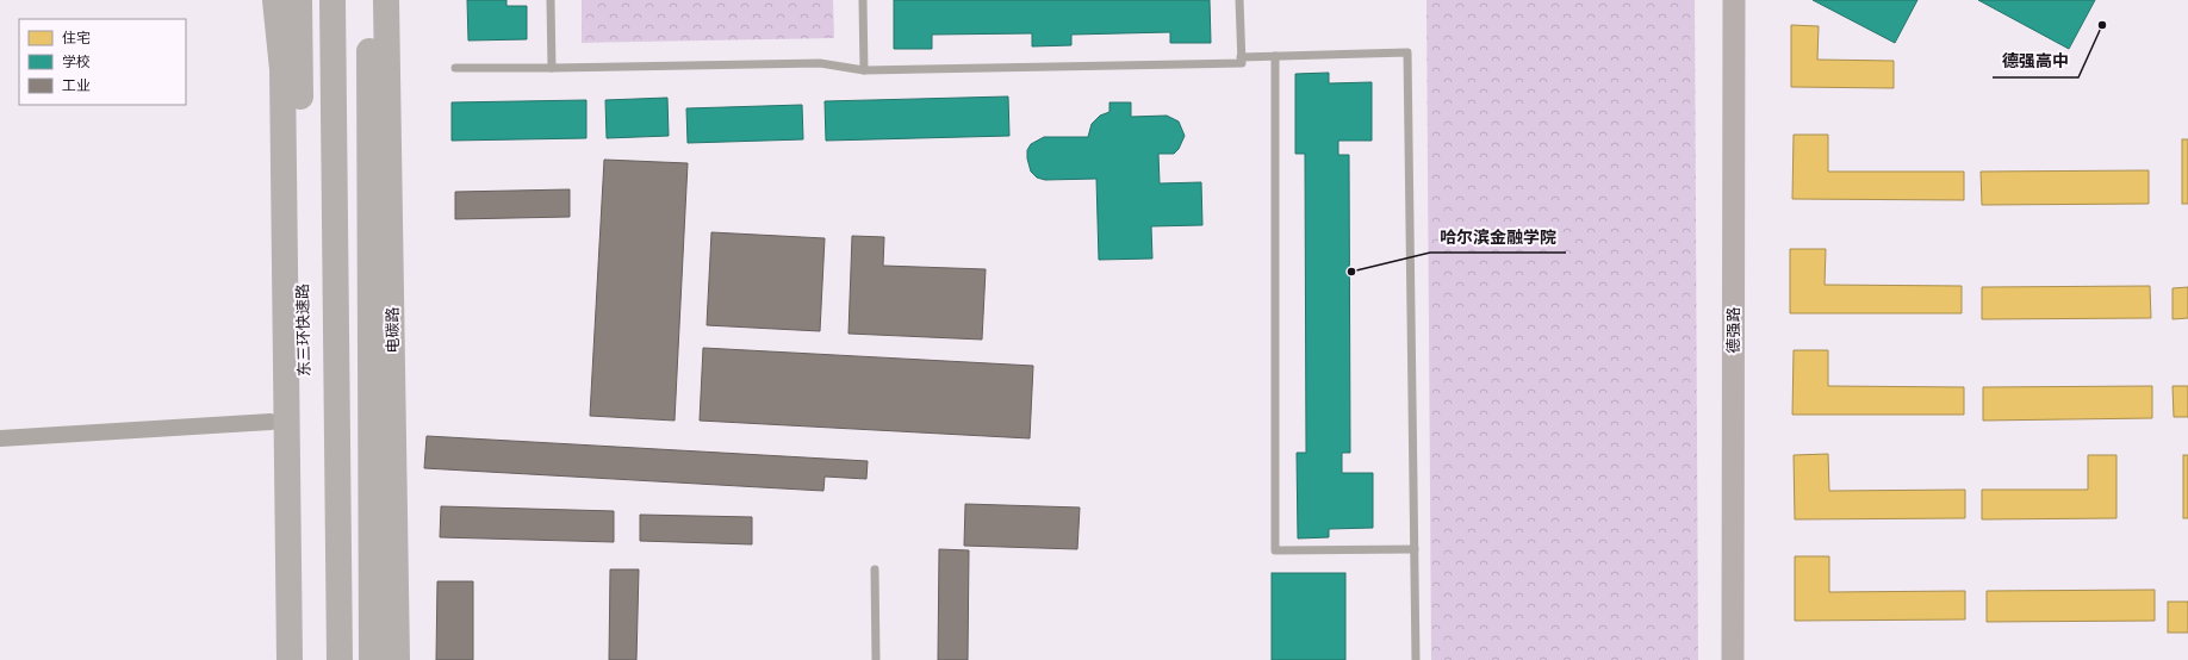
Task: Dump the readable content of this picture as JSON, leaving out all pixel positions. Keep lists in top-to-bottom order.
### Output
{
  "streets": {
    "highway": ["东三环快速路", "电碳路"],
    "street": ["德强路"]
  },
  "places": ["德强高中", "哈尔滨金融学院"],
  "legend": ["住宅", "学校", "工业"]
}
